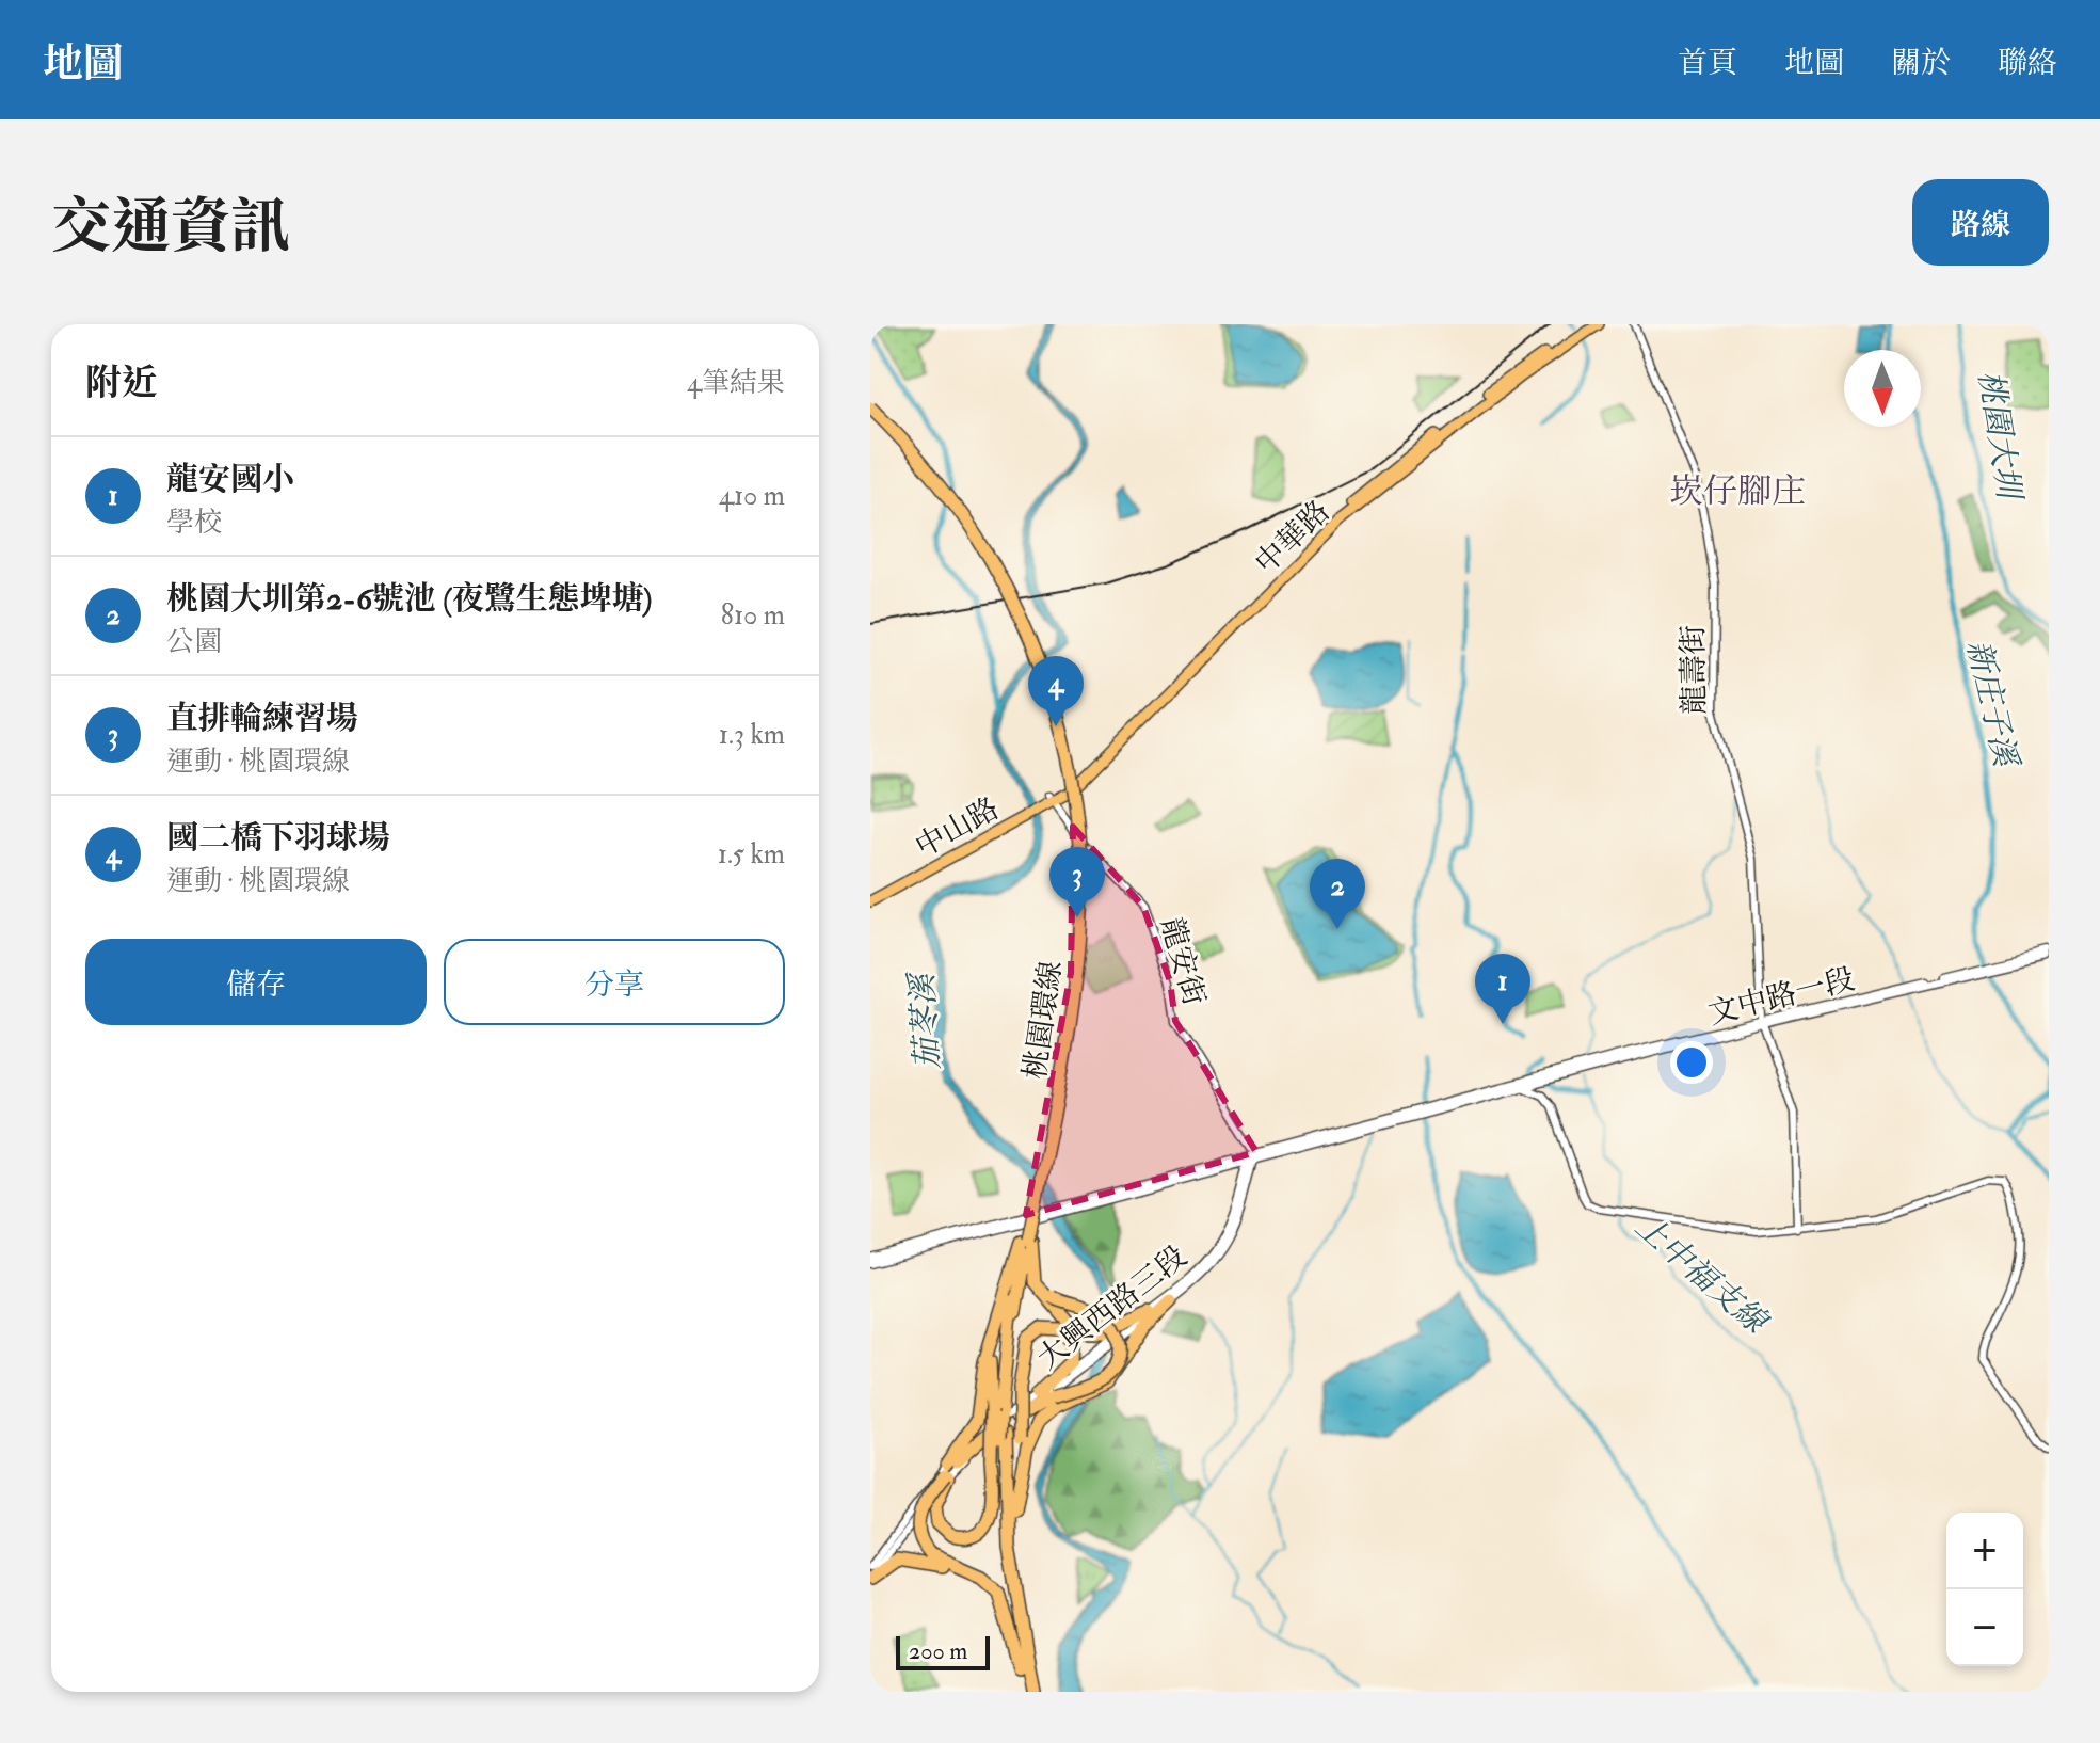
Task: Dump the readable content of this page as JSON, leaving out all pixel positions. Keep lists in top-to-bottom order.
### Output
{
  "streets": {
    "highway": ["桃園環線"],
    "main road": ["中華路", "中山路"],
    "street": [
      "龍壽街",
      "龍安街",
      "文中路一段",
      "大興西路三段"
    ]
  },
  "crossings": [
    ["中華路", "中山路"],
    ["中華路", "龍安街"],
    ["龍壽街", "文中路一段"],
    ["龍安街", "文中路一段"],
    ["龍安街", "大興西路三段"],
    ["文中路一段", "大興西路三段"],
    ["桃園環線", "大興西路三段"]
  ],
  "districts": ["崁仔腳庄"],
  "water": [
    "桃園大圳",
    "新庄子溪",
    "茄苳溪",
    "上中福支線"
  ],
  "scale_bar": "200 m",
  "north": "bottom",
  "page": {
    "header": "地圖",
    "nav": [
      "首頁",
      "地圖",
      "關於",
      "聯絡"
    ],
    "title": "交通資訊",
    "buttons": [
      "路線",
      ["儲存", "分享"]
    ],
    "heading": ["附近", "4筆結果"],
    "list": [
      {
        "mark": "1",
        "name": "龍安國小",
        "note": "學校",
        "value": "410 m"
      },
      {
        "mark": "2",
        "name": "桃園大圳第2-6號池 (夜鷺生態埤塘)",
        "note": "公園",
        "value": "810 m"
      },
      {
        "mark": "3",
        "name": "直排輪練習場",
        "note": "運動 · 桃園環線",
        "value": "1.3 km"
      },
      {
        "mark": "4",
        "name": "國二橋下羽球場",
        "note": "運動 · 桃園環線",
        "value": "1.5 km"
      }
    ],
    "pins": [
      "4",
      "3",
      "2",
      "1"
    ],
    "map_buttons": ["+", "−"],
    "scale": "200 m"
  }
}
